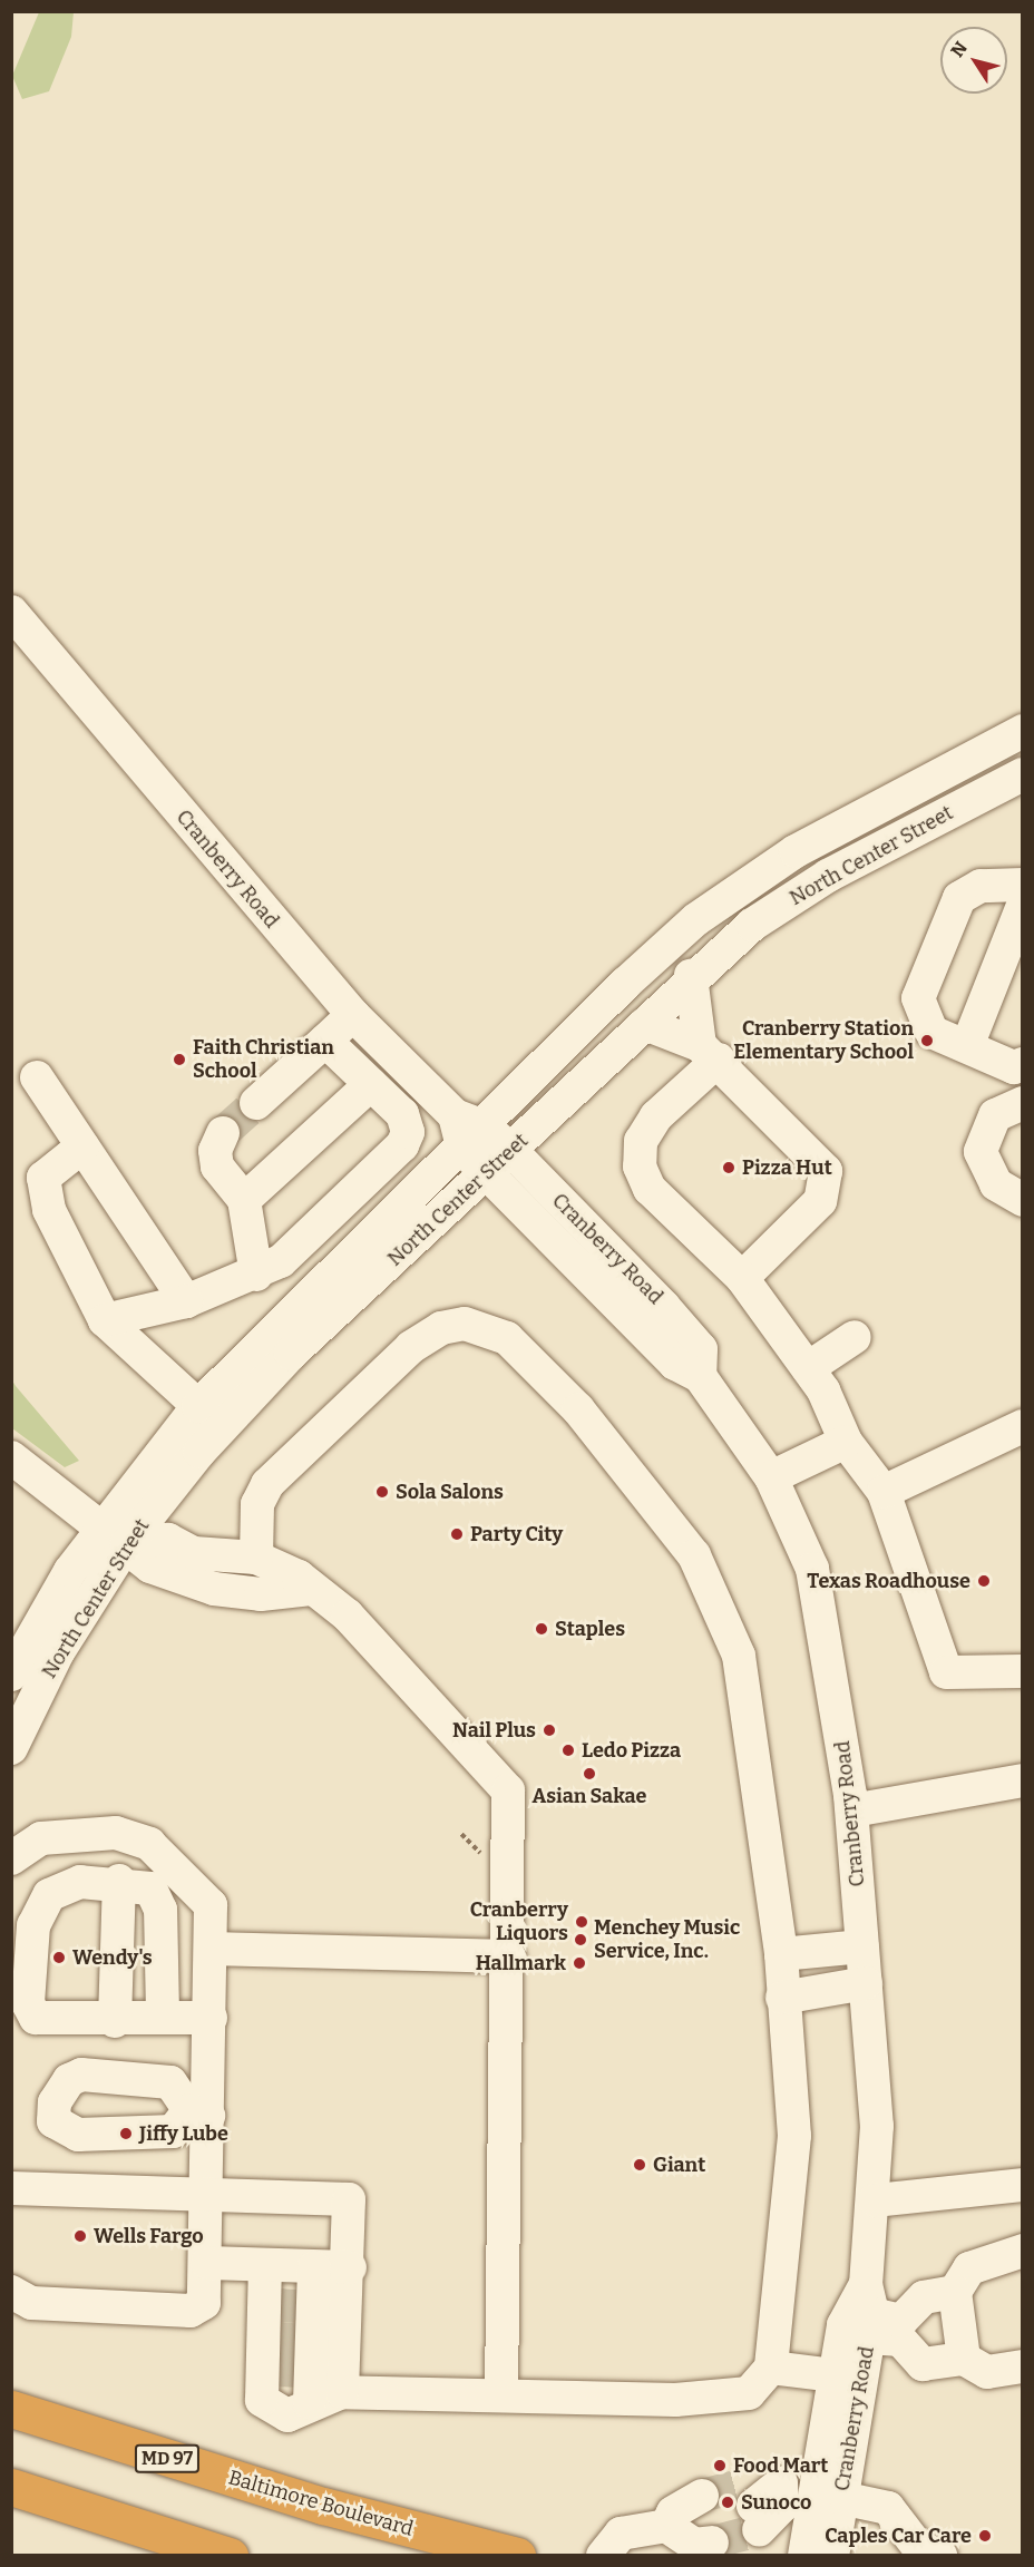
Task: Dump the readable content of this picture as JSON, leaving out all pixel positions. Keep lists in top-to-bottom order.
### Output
{
  "streets": {
    "highway": ["MD 97", "Baltimore Boulevard"],
    "street": ["North Center Street", "Cranberry Road"]
  },
  "crossings": [
    ["North Center Street", "Cranberry Road"]
  ],
  "places": [
    "Cranberry Station Elementary School",
    "Faith Christian School",
    "Pizza Hut",
    "Sola Salons",
    "Party City",
    "Texas Roadhouse",
    "Staples",
    "Nail Plus",
    "Ledo Pizza",
    "Asian Sakae",
    "Cranberry Liquors",
    "Menchey Music Service, Inc.",
    "Wendy's",
    "Hallmark",
    "Jiffy Lube",
    "Giant",
    "Wells Fargo",
    "Food Mart",
    "Sunoco",
    "Caples Car Care"
  ],
  "north": "top left"
}
